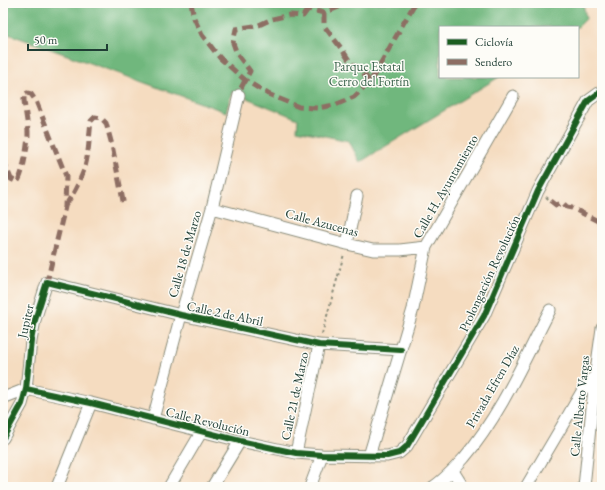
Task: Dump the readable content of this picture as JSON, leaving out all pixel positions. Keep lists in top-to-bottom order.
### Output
{
  "streets": {
    "street": [
      "Calle H. Ayuntamiento",
      "Calle Azucenas",
      "Calle 18 de Marzo",
      "Prolongación Revolución",
      "Calle 2 de Abril",
      "Jupiter",
      "Privada Efren Díaz",
      "Calle 21 de Marzo",
      "Calle Alberto Vargas",
      "Calle Revolución"
    ]
  },
  "crossings": [
    ["Calle H. Ayuntamiento", "Calle Azucenas"],
    ["Calle H. Ayuntamiento", "Calle 2 de Abril"],
    ["Calle H. Ayuntamiento", "Calle Revolución"],
    ["Calle Azucenas", "Calle 18 de Marzo"],
    ["Calle 18 de Marzo", "Calle 2 de Abril"],
    ["Calle 18 de Marzo", "Calle Revolución"],
    ["Prolongación Revolución", "Calle Revolución"],
    ["Calle 2 de Abril", "Jupiter"],
    ["Calle 2 de Abril", "Calle 21 de Marzo"],
    ["Jupiter", "Calle Revolución"],
    ["Calle 21 de Marzo", "Calle Revolución"]
  ],
  "parks": ["Parque Estatal Cerro del Fortín"],
  "legend": ["Ciclovía", "Sendero"],
  "scale_bar": "50 m"
}
